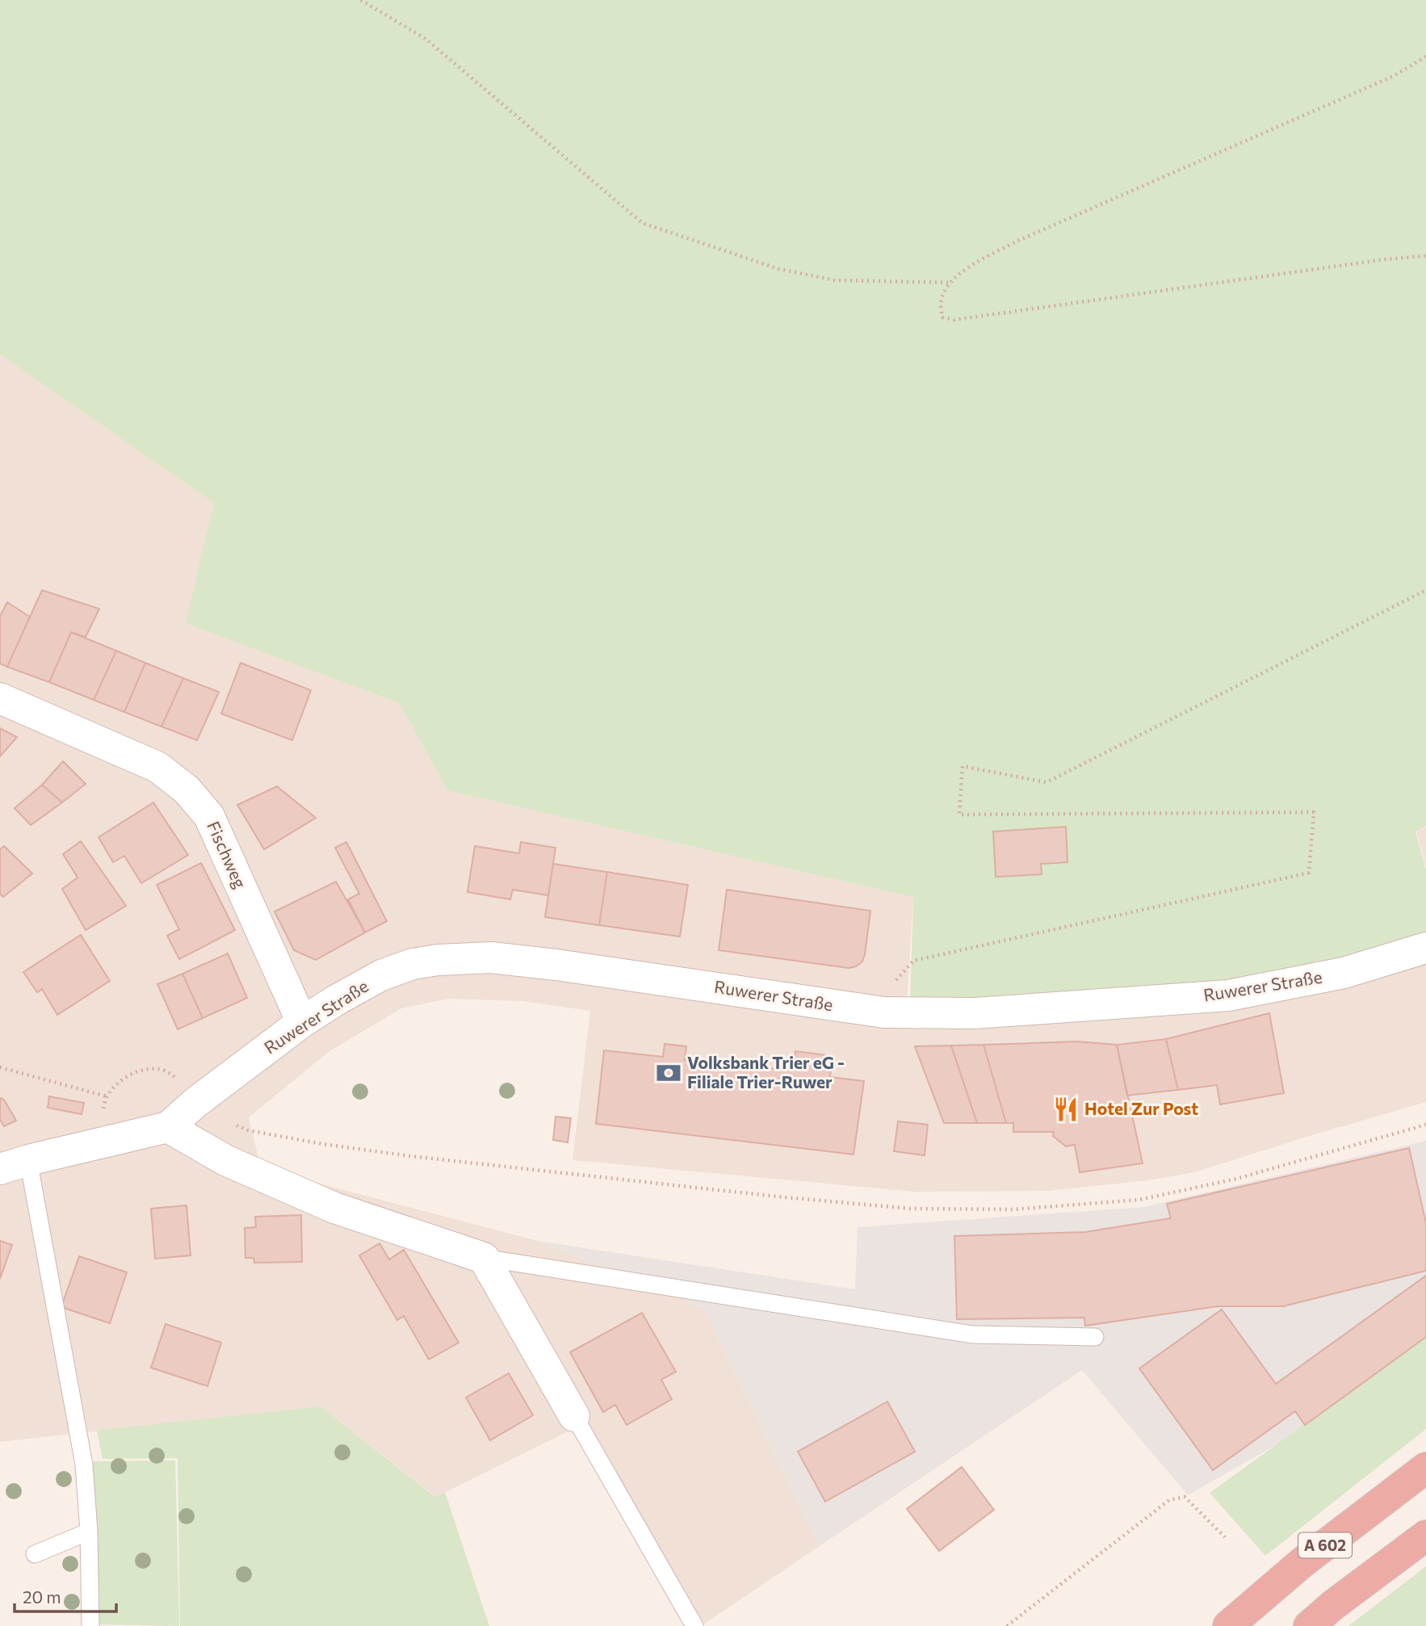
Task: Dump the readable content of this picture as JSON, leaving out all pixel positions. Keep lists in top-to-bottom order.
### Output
{
  "streets": {
    "highway": ["A 602"],
    "main road": ["Fischweg", "Ruwerer Straße"]
  },
  "crossings": [
    ["Fischweg", "Ruwerer Straße"]
  ],
  "places": {
    "bank": ["Volksbank Trier eG - Filiale Trier-Ruwer"],
    "restaurant": ["Hotel Zur Post"]
  },
  "scale_bar": "20 m"
}
